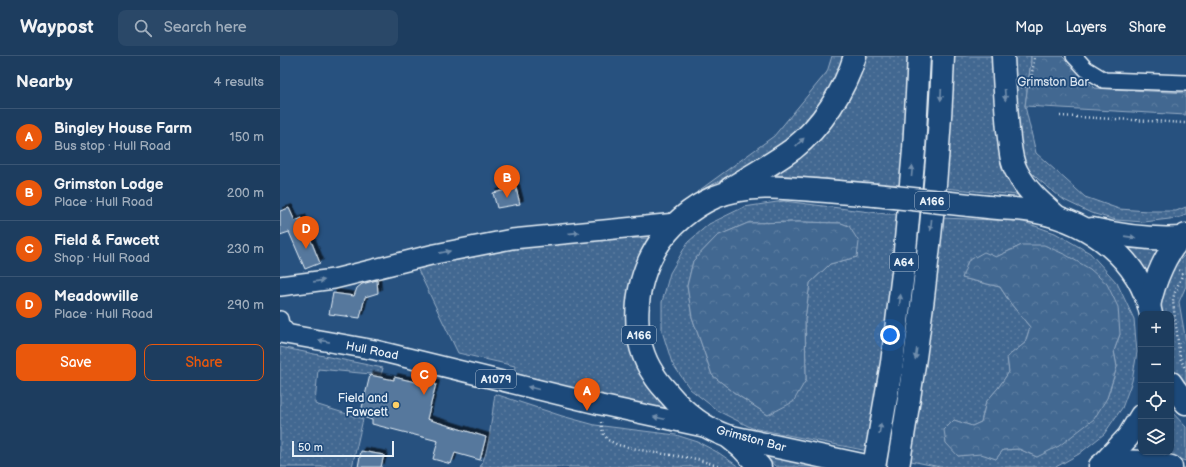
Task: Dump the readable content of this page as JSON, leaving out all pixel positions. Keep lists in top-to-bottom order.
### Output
{
  "streets": {
    "highway": ["A166", "A64", "Grimston Bar"],
    "main road": ["Hull Road", "A1079"]
  },
  "crossings": [
    ["A166", "Grimston Bar"],
    ["A64", "Grimston Bar"],
    ["Hull Road", "Grimston Bar"]
  ],
  "parks": ["Grimston Bar"],
  "places": ["Field and Fawcett"],
  "scale_bar": "50 m",
  "page": {
    "header": "Waypost",
    "search": "Search here",
    "nav": ["Map", "Layers", "Share"],
    "heading": ["Nearby", "4 results"],
    "list": [
      {
        "mark": "A",
        "name": "Bingley House Farm",
        "note": "Bus stop · Hull Road",
        "value": "150 m"
      },
      {
        "mark": "B",
        "name": "Grimston Lodge",
        "note": "Place · Hull Road",
        "value": "200 m"
      },
      {
        "mark": "C",
        "name": "Field & Fawcett",
        "note": "Shop · Hull Road",
        "value": "230 m"
      },
      {
        "mark": "D",
        "name": "Meadowville",
        "note": "Place · Hull Road",
        "value": "290 m"
      }
    ],
    "pins": [
      "B",
      "D",
      "C",
      "A"
    ],
    "map_buttons": ["+", "−"],
    "buttons": ["Save", "Share"],
    "scale": "50 m"
  }
}
